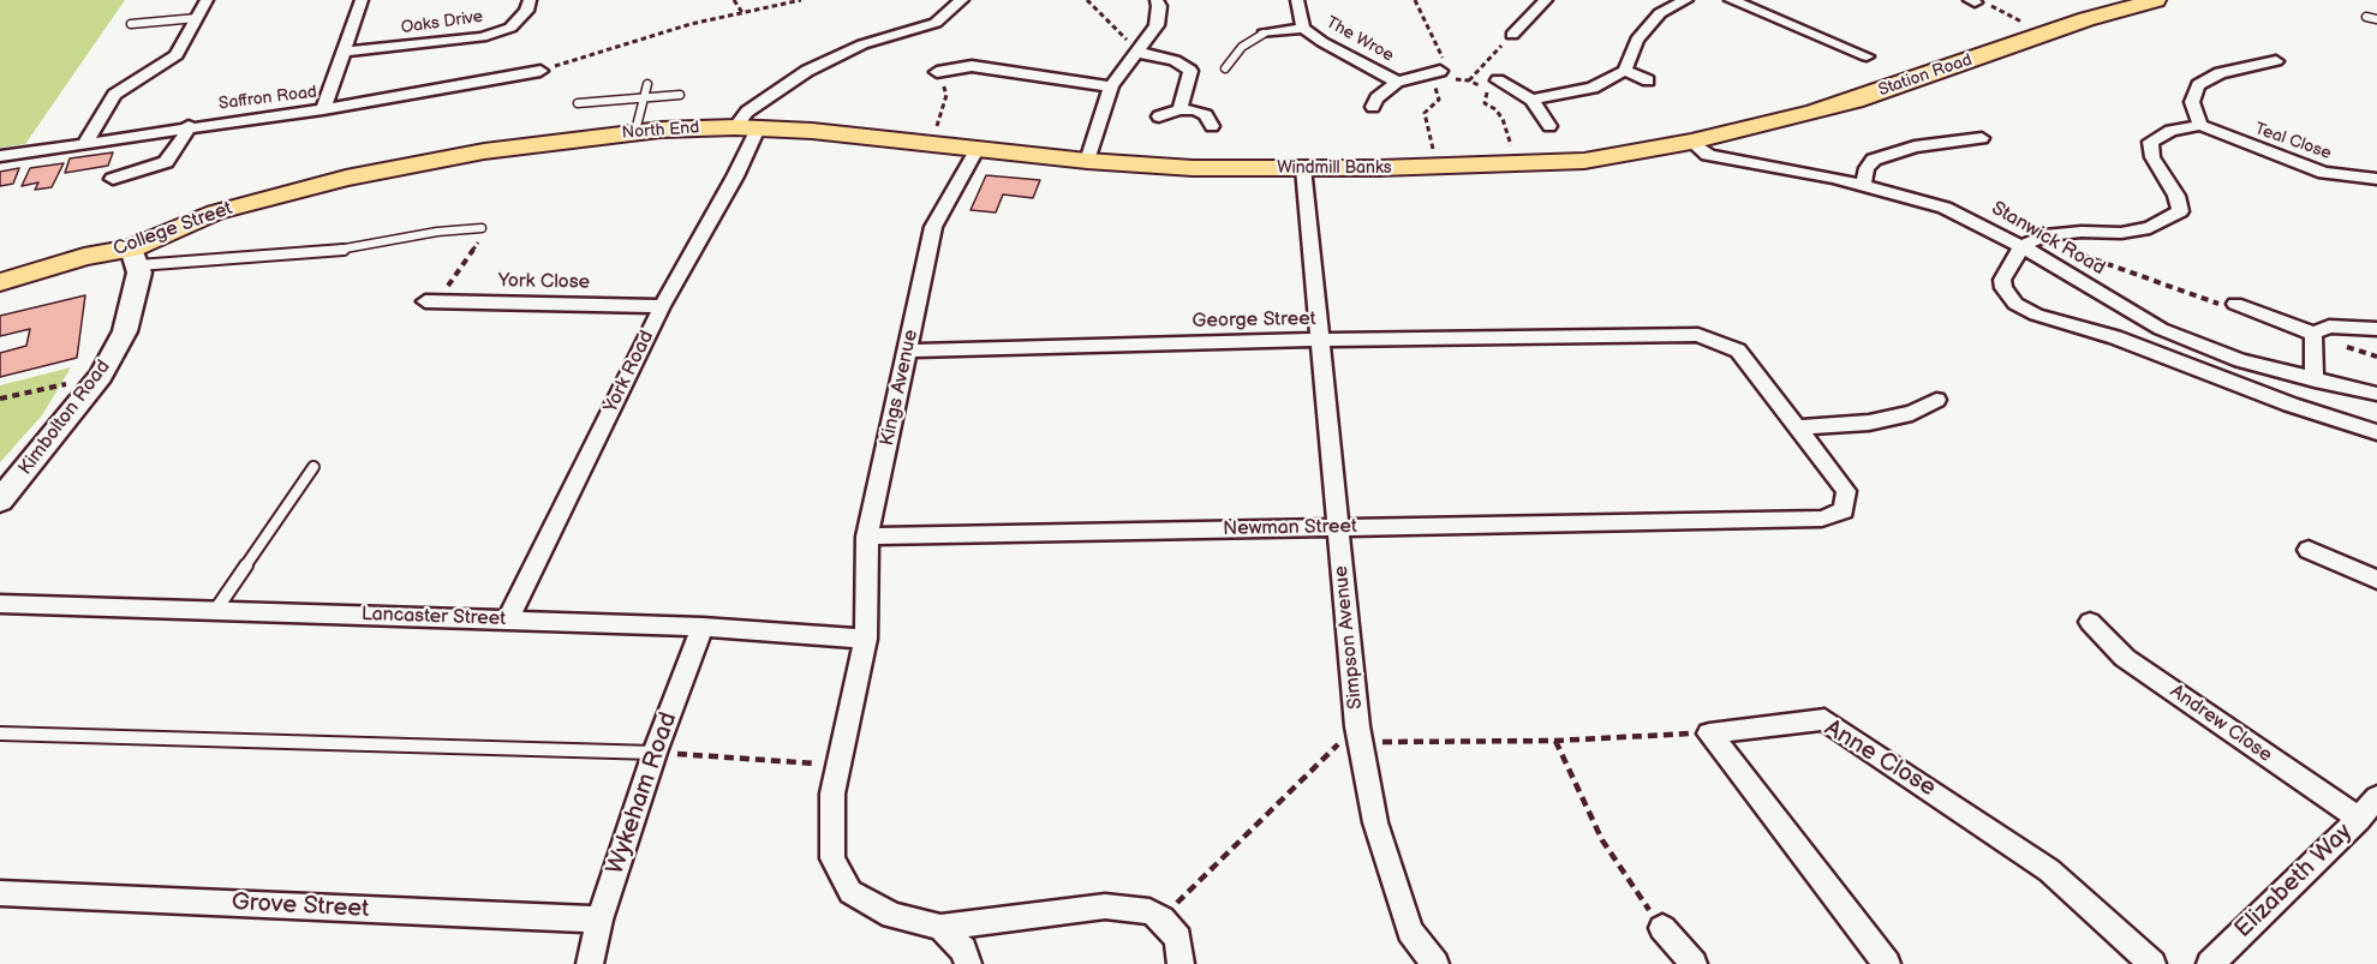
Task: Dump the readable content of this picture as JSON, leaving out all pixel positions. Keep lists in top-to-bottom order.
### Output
{
  "streets": {
    "main road": [
      "Station Road",
      "North End",
      "Windmill Banks",
      "College Street",
      "Kimbolton Road"
    ],
    "street": [
      "Oaks Drive",
      "The Wroe",
      "Saffron Road",
      "Teal Close",
      "Stanwick Road",
      "York Close",
      "George Street",
      "York Road",
      "Kings Avenue",
      "Newman Street",
      "Lancaster Street",
      "Simpson Avenue",
      "Andrew Close",
      "Anne Close",
      "Wykeham Road",
      "Elizabeth Way",
      "Grove Street"
    ]
  },
  "crossings": [
    ["Station Road", "Windmill Banks"],
    ["Station Road", "Stanwick Road"],
    ["North End", "Windmill Banks"],
    ["North End", "College Street"],
    ["North End", "York Road"],
    ["North End", "Kings Avenue"],
    ["Windmill Banks", "Stanwick Road"],
    ["Windmill Banks", "Kings Avenue"],
    ["Windmill Banks", "Simpson Avenue"],
    ["College Street", "Kimbolton Road"],
    ["York Close", "York Road"],
    ["George Street", "Kings Avenue"],
    ["George Street", "Newman Street"],
    ["George Street", "Simpson Avenue"],
    ["York Road", "Lancaster Street"],
    ["Kings Avenue", "Newman Street"],
    ["Kings Avenue", "Lancaster Street"],
    ["Newman Street", "Simpson Avenue"],
    ["Lancaster Street", "Wykeham Road"],
    ["Andrew Close", "Elizabeth Way"],
    ["Wykeham Road", "Grove Street"]
  ]
}
